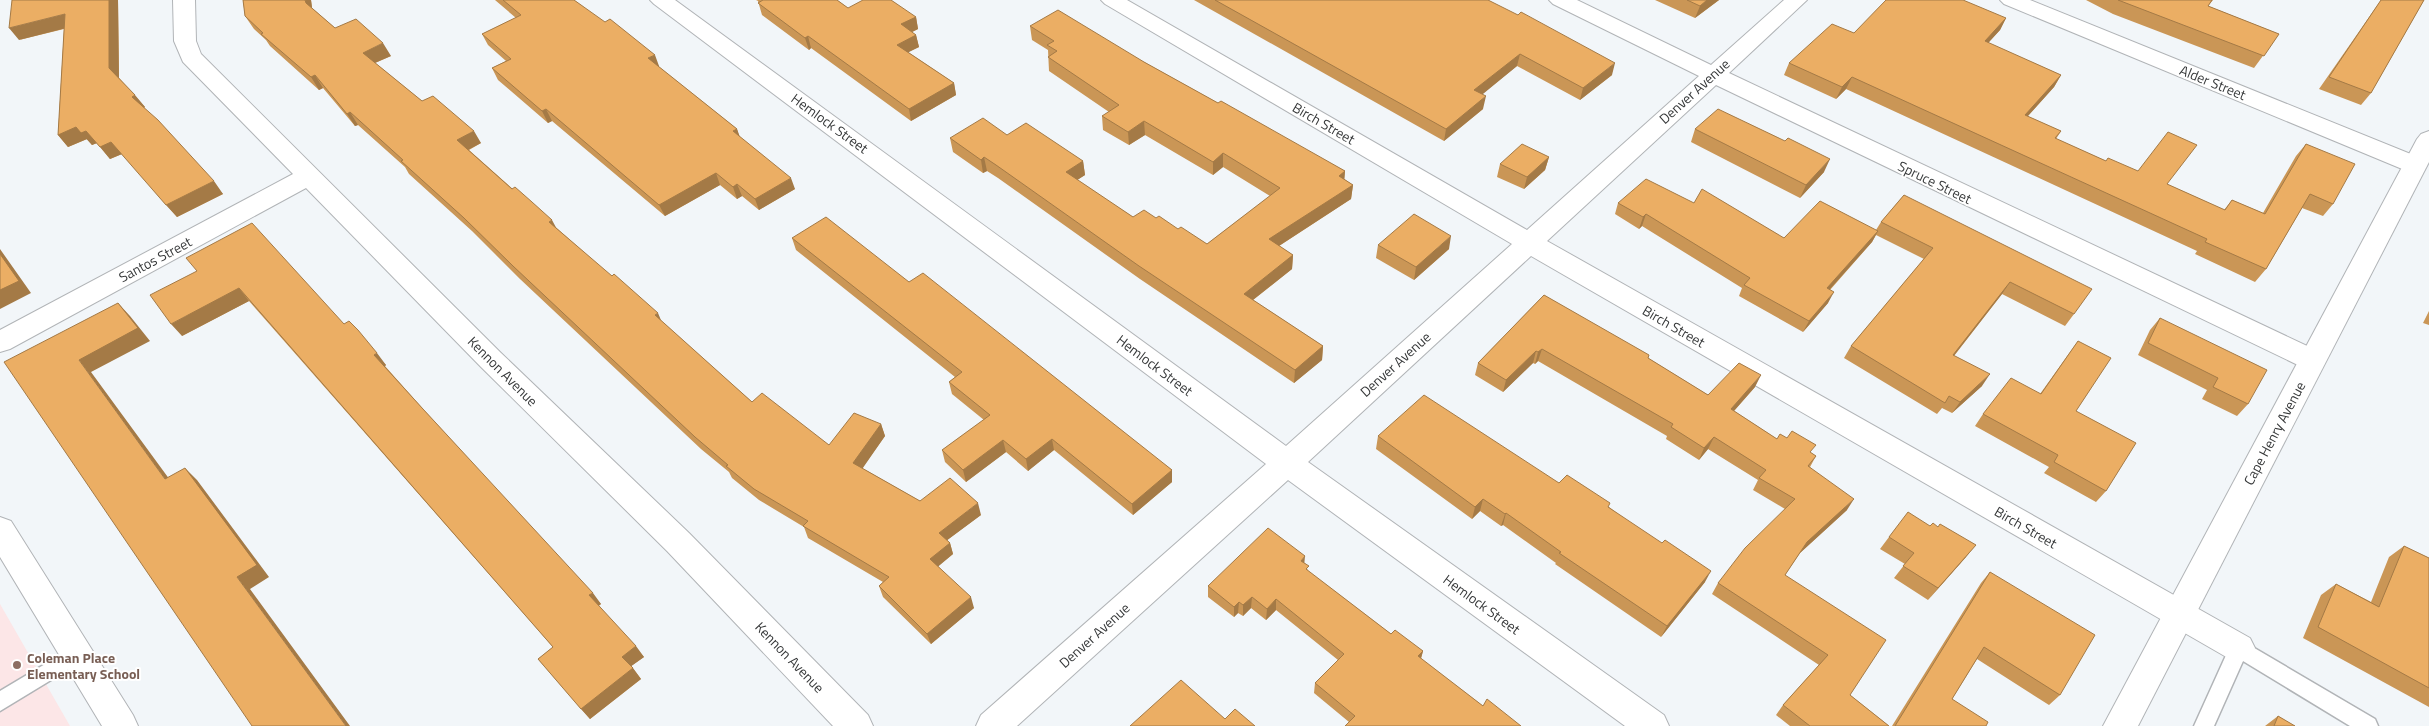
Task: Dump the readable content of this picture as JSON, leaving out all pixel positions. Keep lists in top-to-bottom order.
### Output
{
  "streets": {
    "street": [
      "Alder Street",
      "Denver Avenue",
      "Hemlock Street",
      "Birch Street",
      "Spruce Street",
      "Santos Street",
      "Kennon Avenue",
      "Cape Henry Avenue"
    ]
  },
  "crossings": [
    ["Alder Street", "Cape Henry Avenue"],
    ["Denver Avenue", "Hemlock Street"],
    ["Denver Avenue", "Birch Street"],
    ["Denver Avenue", "Spruce Street"],
    ["Birch Street", "Cape Henry Avenue"],
    ["Spruce Street", "Cape Henry Avenue"],
    ["Santos Street", "Kennon Avenue"]
  ],
  "places": ["Coleman Place Elementary School"]
}
